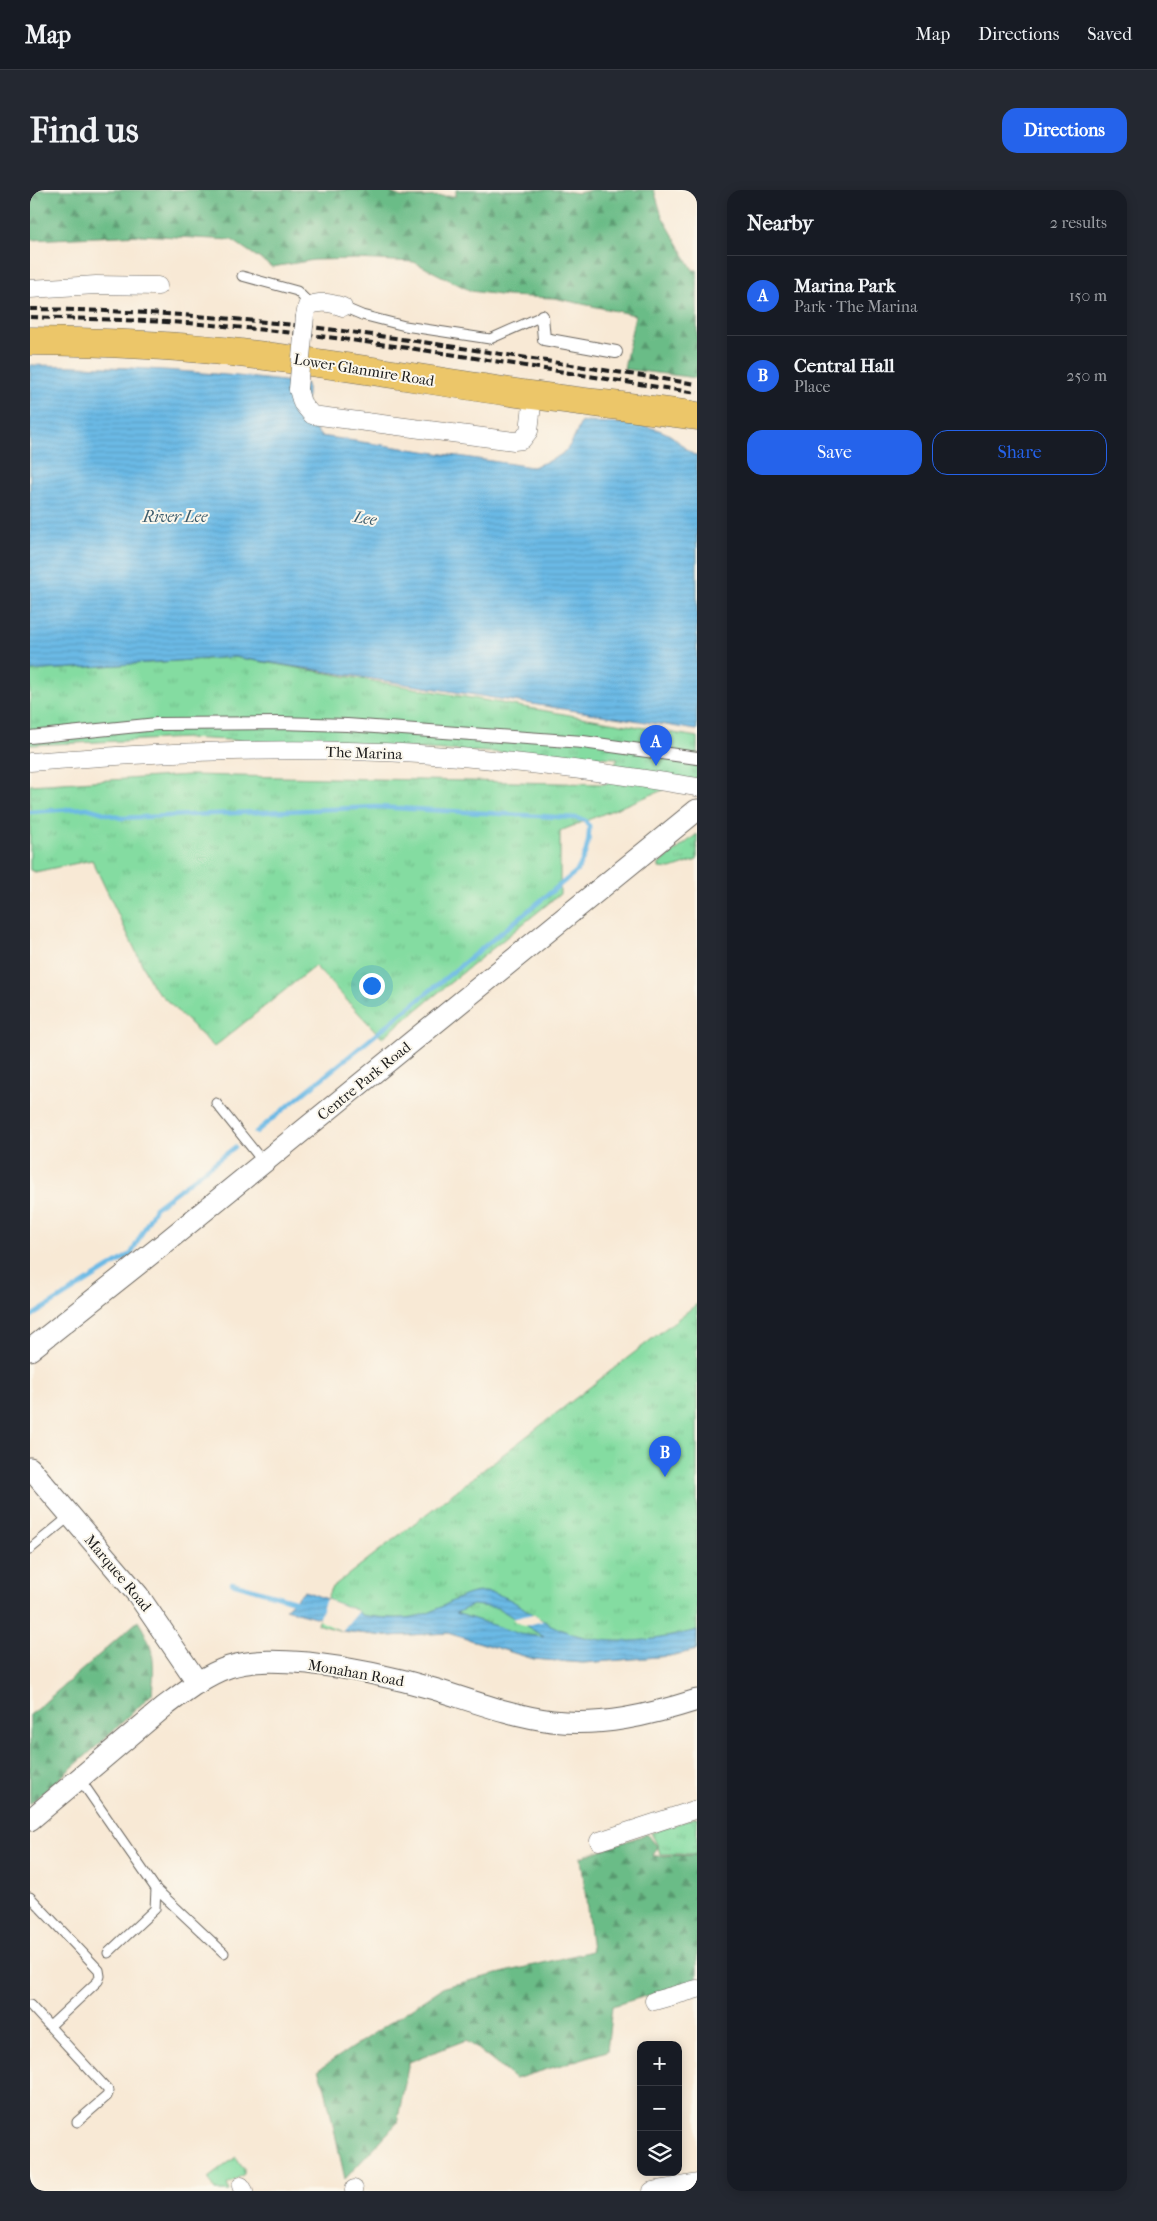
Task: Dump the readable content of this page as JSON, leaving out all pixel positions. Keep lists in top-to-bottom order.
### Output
{
  "streets": {
    "highway": ["Lower Glanmire Road"],
    "street": [
      "The Marina",
      "Centre Park Road",
      "Marquee Road",
      "Monahan Road"
    ]
  },
  "crossings": [
    ["Marquee Road", "Monahan Road"]
  ],
  "water": ["River Lee", "Lee"],
  "page": {
    "header": "Map",
    "nav": ["Map", "Directions", "Saved"],
    "buttons": [
      "Directions",
      ["Save", "Share"]
    ],
    "title": "Find us",
    "heading": ["Nearby", "2 results"],
    "list": [
      {
        "mark": "A",
        "name": "Marina Park",
        "note": "Park · The Marina",
        "value": "150 m"
      },
      {
        "mark": "B",
        "name": "Central Hall",
        "note": "Place",
        "value": "250 m"
      }
    ],
    "pins": ["A", "B"],
    "map_buttons": ["+", "−"]
  }
}
